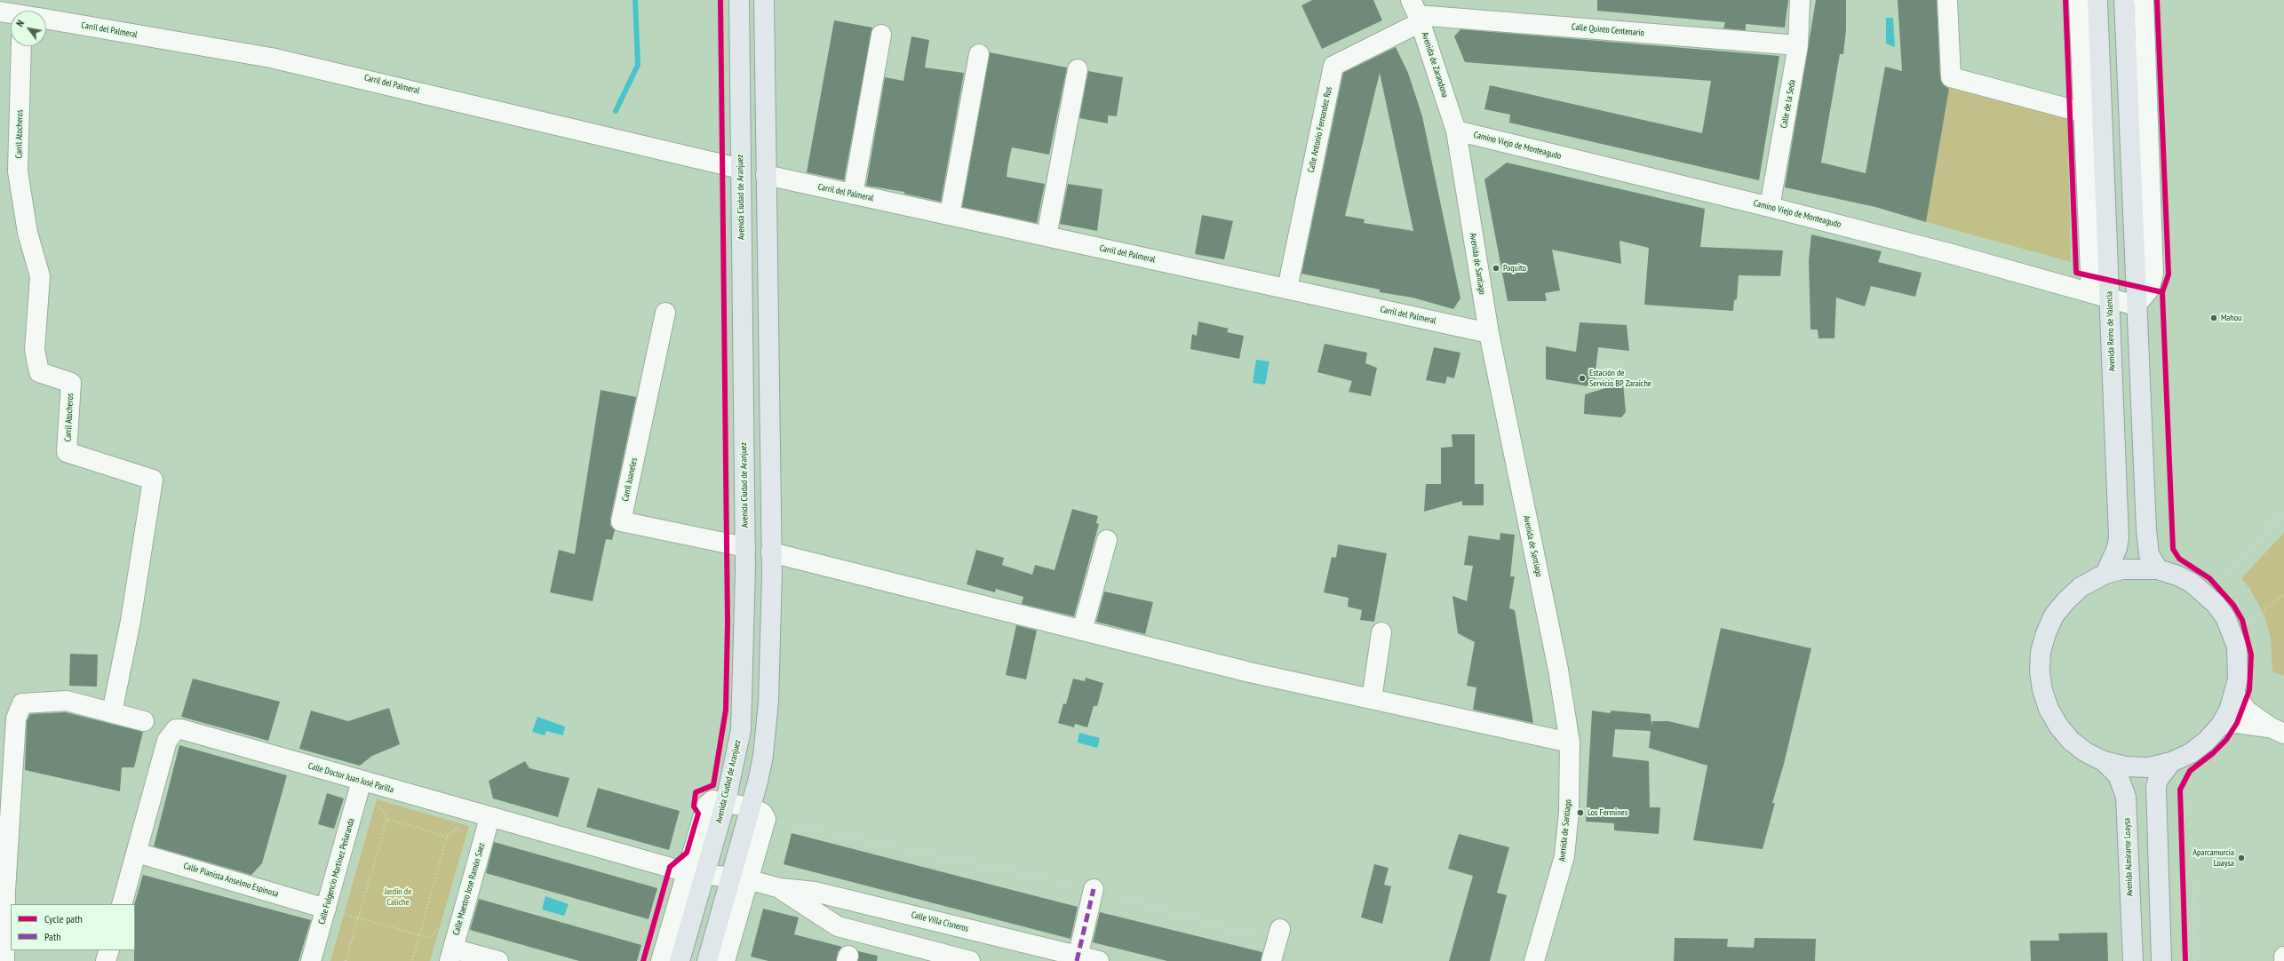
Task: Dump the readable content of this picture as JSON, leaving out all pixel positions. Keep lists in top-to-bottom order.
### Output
{
  "streets": {
    "main road": ["Avenida Ciudad de Aranjuez", "Avenida Reino de Valencia", "Avenida Almirante Loaysa"],
    "street": [
      "Carril del Palmeral",
      "Calle Quinto Centenario",
      "Avenida de Zarandona",
      "Calle de la Seda",
      "Calle Antonio Fernandez Ros",
      "Carril Atocheros",
      "Camino Viejo de Monteagudo",
      "Avenida de Santiago",
      "Carril Juaneles",
      "Calle Doctor Juan José Parilla",
      "Calle Fulgencio Martinez Peñaranda",
      "Calle Pianista Anselmo Espinosa",
      "Calle Maestro Jose Ramón Saez",
      "Calle Villa Cisneros"
    ]
  },
  "crossings": [
    ["Carril del Palmeral", "Calle Antonio Fernandez Ros"],
    ["Carril del Palmeral", "Avenida Ciudad de Aranjuez"],
    ["Carril del Palmeral", "Avenida de Santiago"],
    ["Calle Quinto Centenario", "Avenida de Zarandona"],
    ["Calle Quinto Centenario", "Calle de la Seda"],
    ["Calle Quinto Centenario", "Calle Antonio Fernandez Ros"],
    ["Avenida de Zarandona", "Calle Antonio Fernandez Ros"],
    ["Avenida de Zarandona", "Camino Viejo de Monteagudo"],
    ["Avenida de Zarandona", "Avenida de Santiago"],
    ["Calle de la Seda", "Camino Viejo de Monteagudo"],
    ["Camino Viejo de Monteagudo", "Avenida de Santiago"],
    ["Camino Viejo de Monteagudo", "Avenida Reino de Valencia"],
    ["Avenida Ciudad de Aranjuez", "Carril Juaneles"],
    ["Avenida Ciudad de Aranjuez", "Calle Doctor Juan José Parilla"],
    ["Avenida Ciudad de Aranjuez", "Calle Villa Cisneros"],
    ["Calle Doctor Juan José Parilla", "Calle Fulgencio Martinez Peñaranda"],
    ["Calle Doctor Juan José Parilla", "Calle Pianista Anselmo Espinosa"],
    ["Calle Doctor Juan José Parilla", "Calle Maestro Jose Ramón Saez"],
    ["Calle Doctor Juan José Parilla", "Calle Villa Cisneros"],
    ["Calle Fulgencio Martinez Peñaranda", "Calle Pianista Anselmo Espinosa"]
  ],
  "parks": ["Jardín de Caliche"],
  "places": [
    "Paquito",
    "Mahou",
    "Estación de Servicio BP Zaraiche",
    "Los Fermines",
    "Aparcamurcia Loaysa"
  ],
  "legend": ["Cycle path", "Path"],
  "north": "top left"
}
